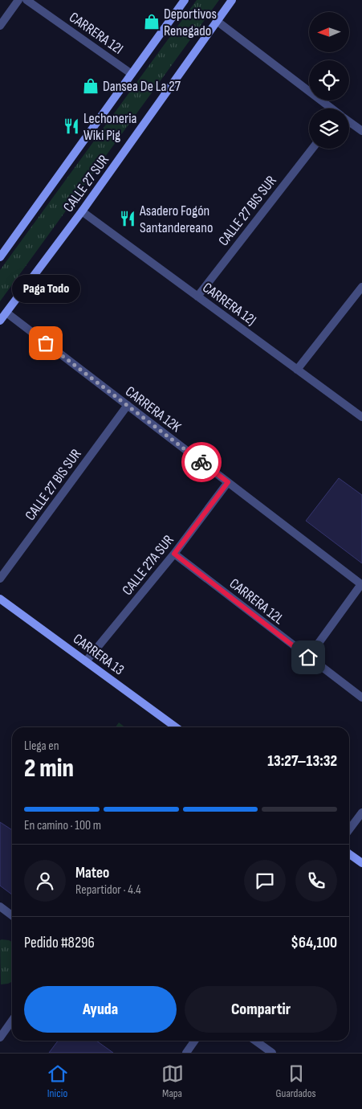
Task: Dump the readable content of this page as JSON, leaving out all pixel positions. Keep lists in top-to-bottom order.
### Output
{
  "streets": {
    "main road": ["CALLE 27 SUR", "CARRERA 13"],
    "street": [
      "CARRERA 12I",
      "CALLE 27 BIS SUR",
      "CARRERA 12J",
      "CARRERA 12K",
      "CALLE 27A SUR",
      "CARRERA 12L"
    ]
  },
  "crossings": [
    ["CARRERA 12I", "CALLE 27 SUR"],
    ["CALLE 27 SUR", "CARRERA 12J"],
    ["CALLE 27 SUR", "CARRERA 12K"],
    ["CALLE 27 BIS SUR", "CARRERA 12J"],
    ["CALLE 27 BIS SUR", "CARRERA 12K"],
    ["CARRERA 12K", "CALLE 27A SUR"],
    ["CALLE 27A SUR", "CARRERA 12L"],
    ["CALLE 27A SUR", "CARRERA 13"]
  ],
  "places": {
    "shop": ["Deportivos Renegado", "Dansea De La 27"],
    "restaurant": ["Lechoneria Wiki Pig", "Asadero Fogón Santandereano"],
    "other": ["Paga Todo"]
  },
  "north": "left",
  "page": {
    "bubble": "Paga Todo",
    "heading": ["2 min", "Llega en", "13:27–13:32"],
    "panel": [
      "Mateo",
      "Repartidor · 4.4",
      "Pedido #8296",
      "$64,100"
    ],
    "bar": "En camino · 100 m",
    "buttons": ["Ayuda", "Compartir"],
    "tabs": ["Inicio", "Mapa", "Guardados"]
  }
}
